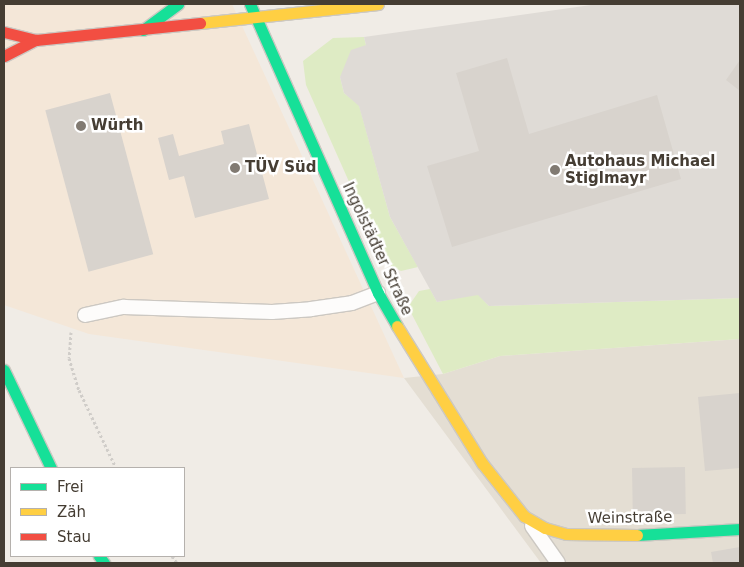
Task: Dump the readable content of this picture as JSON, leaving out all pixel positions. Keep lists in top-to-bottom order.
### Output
{
  "streets": {
    "street": ["Ingolstädter Straße", "Weinstraße"]
  },
  "crossings": [
    ["Ingolstädter Straße", "Weinstraße"]
  ],
  "places": ["Würth", "TÜV Süd", "Autohaus Michael Stiglmayr"],
  "legend": ["Frei", "Zäh", "Stau"]
}
